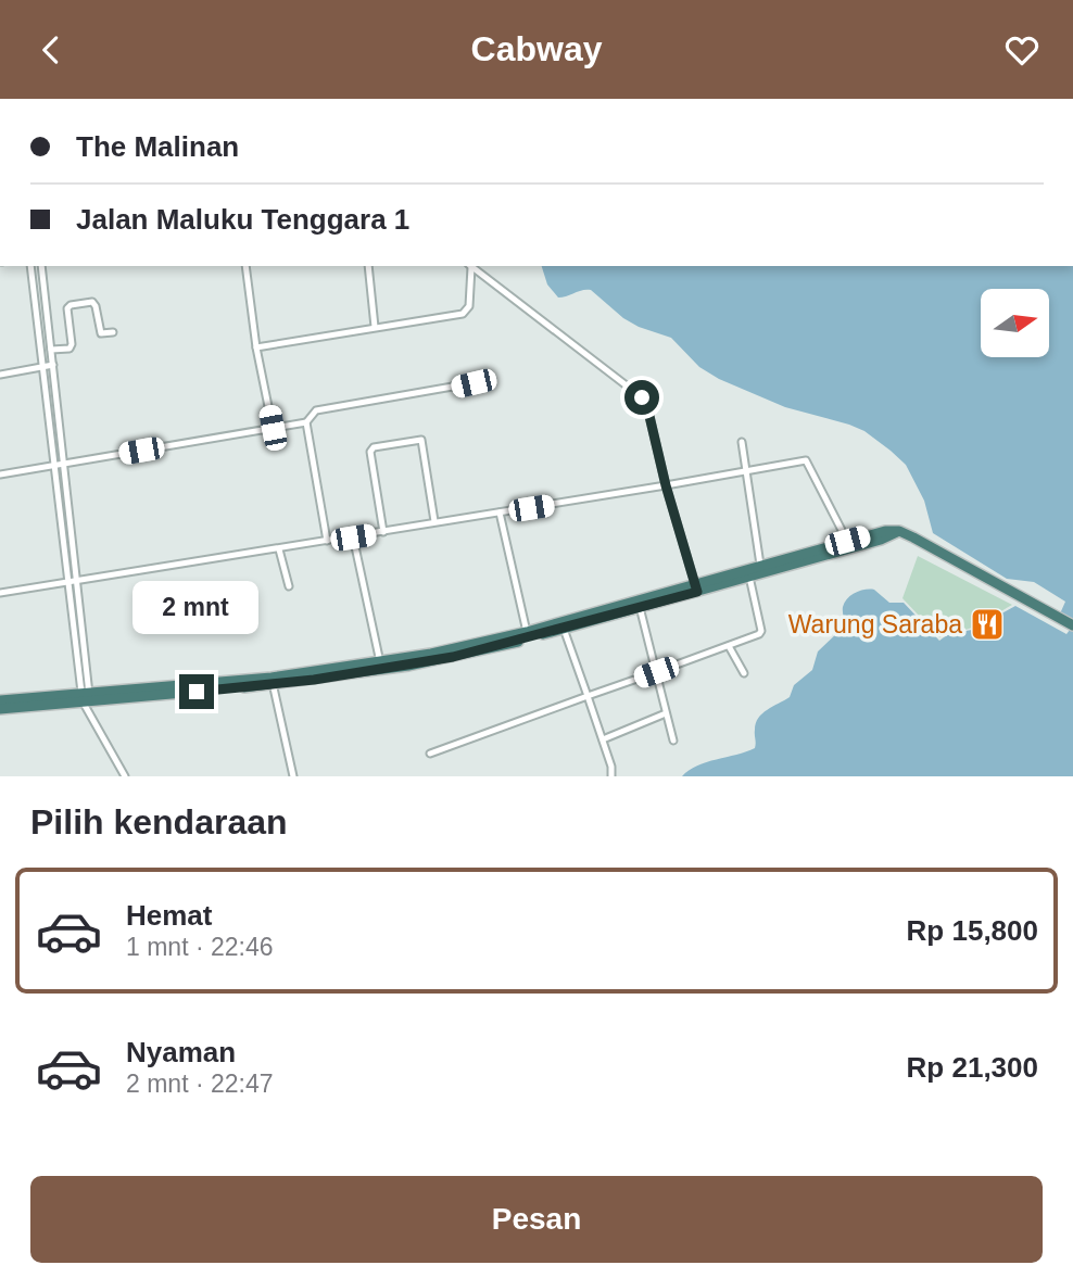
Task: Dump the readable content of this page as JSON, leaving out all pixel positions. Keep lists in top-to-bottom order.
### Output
{
  "places": {
    "restaurant": ["Warung Saraba"]
  },
  "north": "right",
  "page": {
    "header": "Cabway",
    "banner": ["The Malinan", "Jalan Maluku Tenggara 1"],
    "bubble": "2 mnt",
    "heading": "Pilih kendaraan",
    "list": [
      {
        "name": "Hemat",
        "note": "1 mnt · 22:46",
        "value": "Rp 15,800"
      },
      {
        "name": "Nyaman",
        "note": "2 mnt · 22:47",
        "value": "Rp 21,300"
      }
    ],
    "buttons": "Pesan"
  }
}
